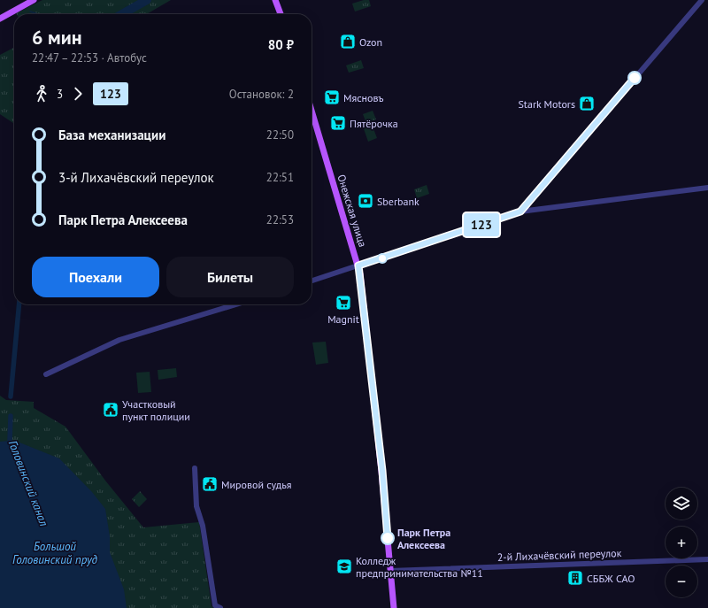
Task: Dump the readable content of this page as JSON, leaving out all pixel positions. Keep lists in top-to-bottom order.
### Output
{
  "streets": {
    "main road": ["Онежская улица"],
    "street": ["2-й Лихачёвский переулок"]
  },
  "crossings": [
    ["Онежская улица", "2-й Лихачёвский переулок"]
  ],
  "water": ["Головинский канал", "Большой Головинский пруд"],
  "places": {
    "shop": ["Ozon", "Stark Motors"],
    "supermarket": ["Мясновъ", "Пятёрочка", "Magnit"],
    "bank": ["Sberbank"],
    "public building": ["Участковый пункт полиции", "Мировой судья"],
    "other": ["Парк Петра Алексеева"],
    "school or university": ["Колледж предпринимательства №11"],
    "building": ["СББЖ САО"]
  },
  "lines": ["bus line 123"],
  "page": {
    "on_map": "123",
    "heading": ["6 мин", "22:47 – 22:53 · Автобус", "80 ₽"],
    "legs": ["3", "123", "Остановок: 2"],
    "list": [
      {
        "name": "База механизации",
        "value": "22:50"
      },
      {
        "name": "3-й Лихачёвский переулок",
        "value": "22:51"
      },
      {
        "name": "Парк Петра Алексеева",
        "value": "22:53"
      }
    ],
    "buttons": ["Поехали", "Билеты"],
    "map_buttons": ["+", "−"]
  }
}
